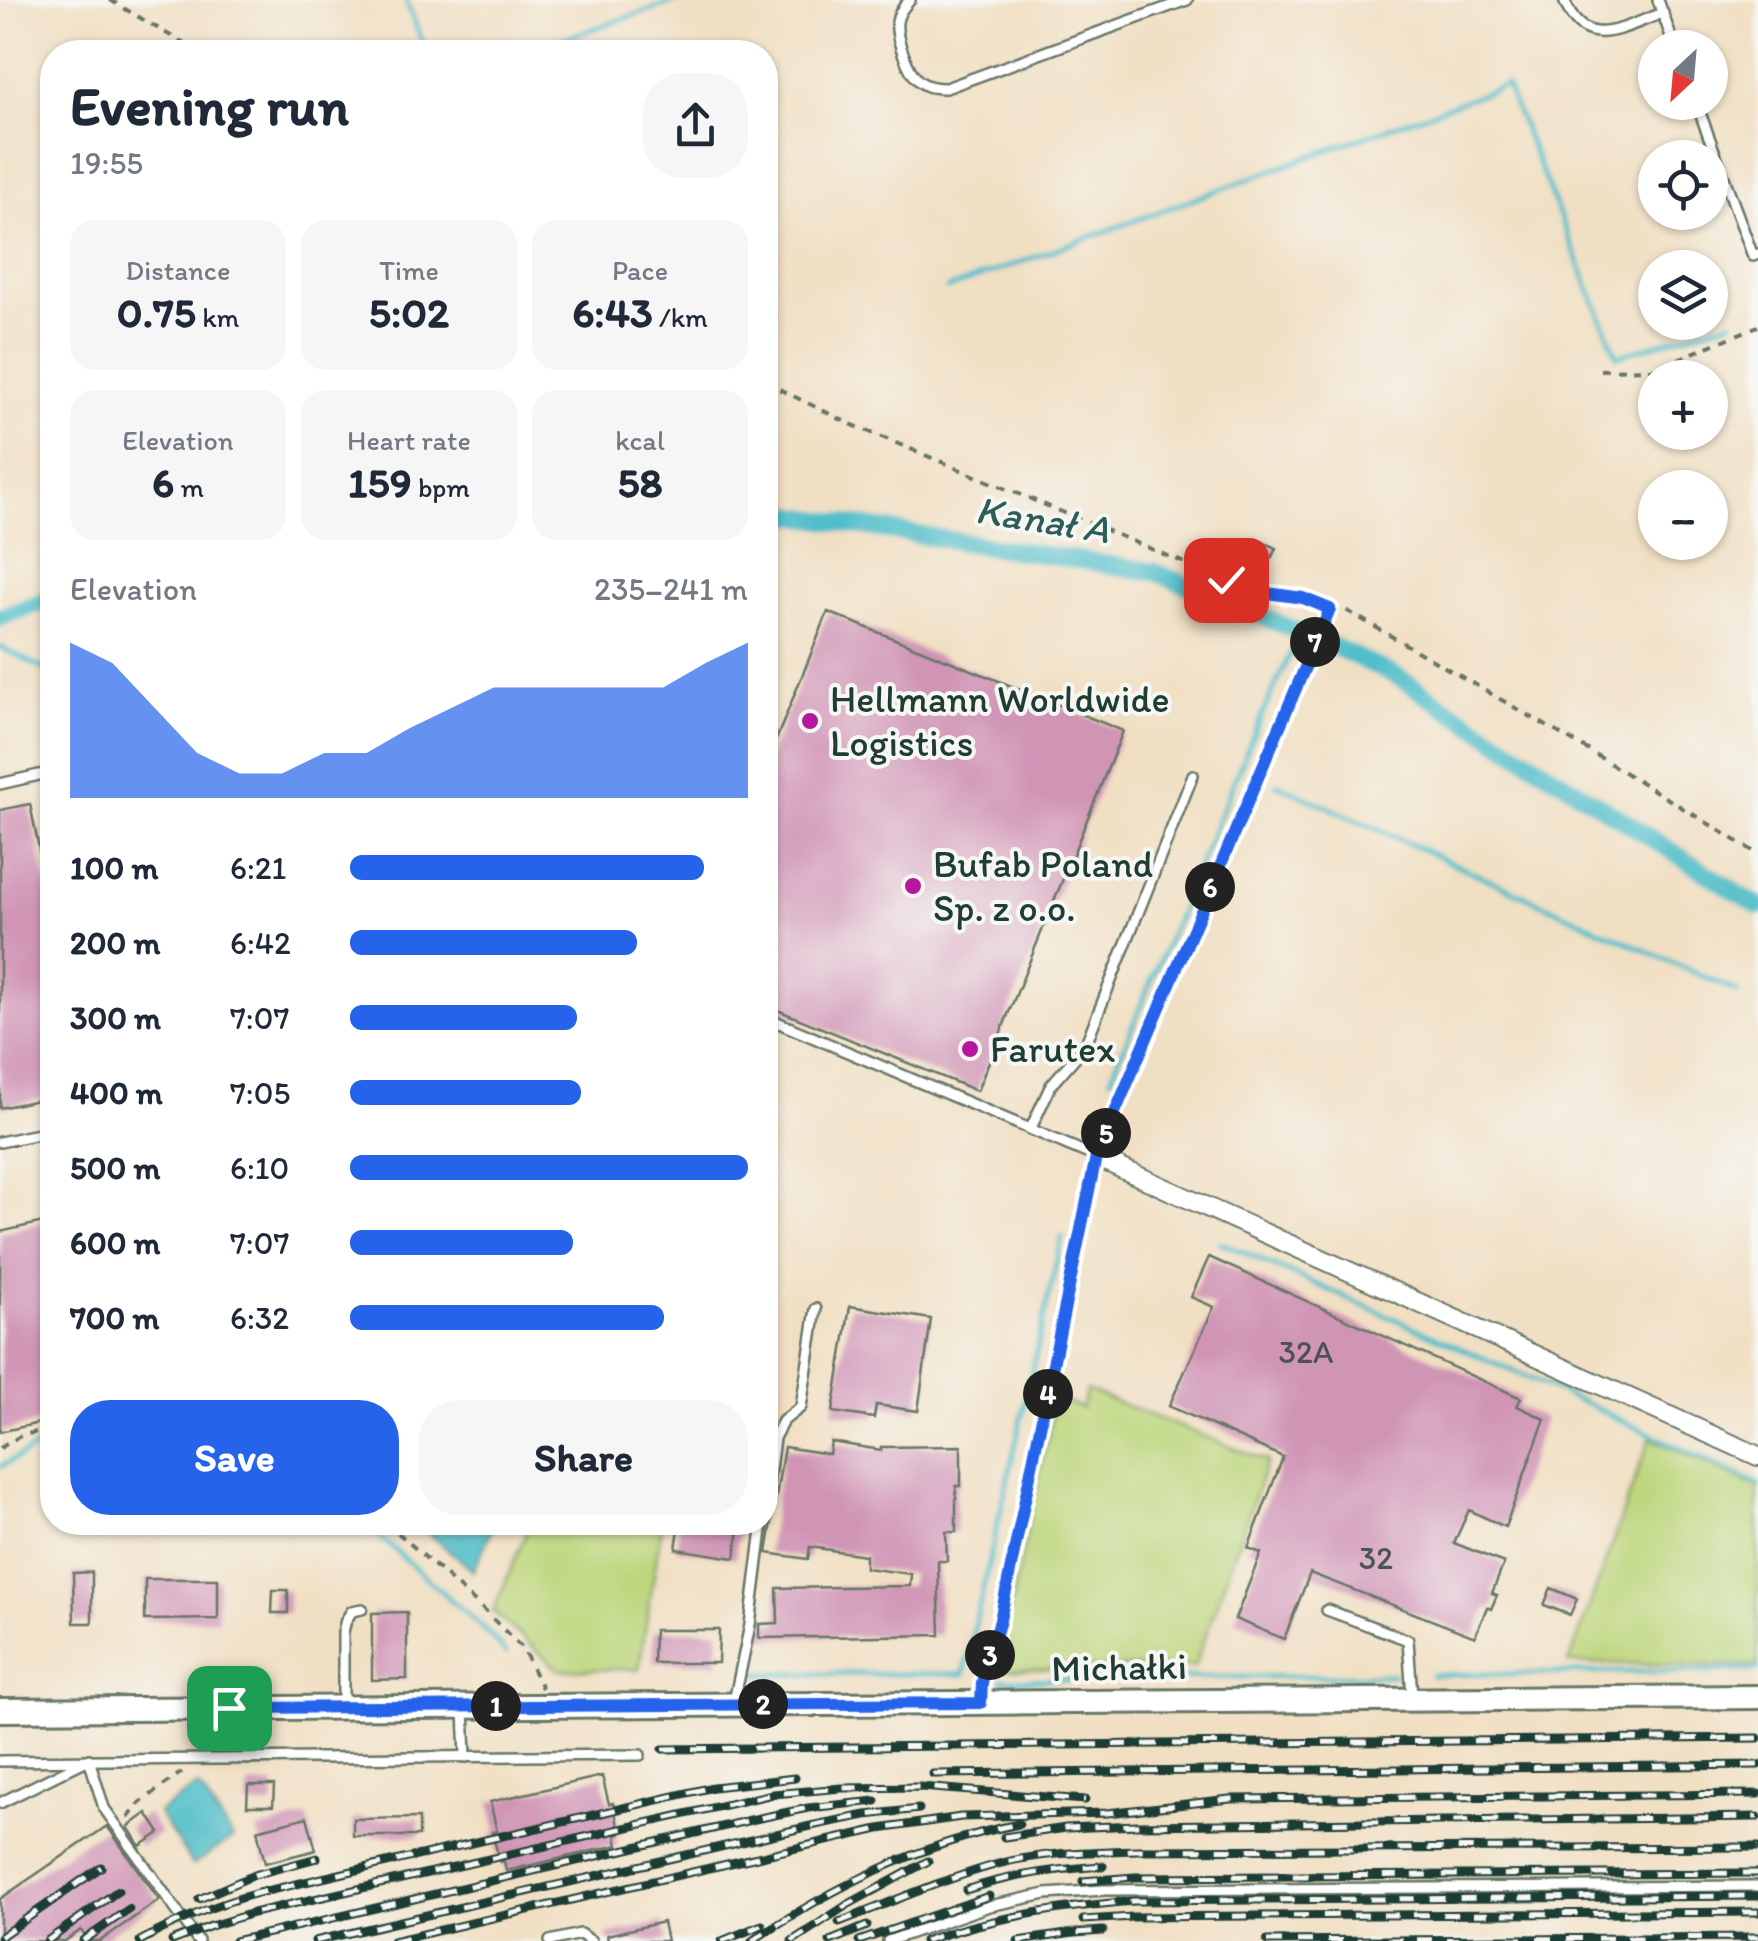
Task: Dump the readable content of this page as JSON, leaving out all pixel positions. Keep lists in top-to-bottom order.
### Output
{
  "streets": {
    "street": ["Michałki"]
  },
  "water": ["Kanał A"],
  "places": ["Hellmann Worldwide Logistics", "Bufab Poland Sp. z o.o.", "Farutex"],
  "house_numbers": ["32A", "32"],
  "north": "bottom left",
  "page": {
    "map_buttons": ["+", "−"],
    "heading": ["Evening run", "19:55"],
    "stats": [
      ["Distance", "0.75 km"],
      ["Time", "5:02"],
      ["Pace", "6:43 /km"],
      ["Elevation", "6 m"],
      ["Heart rate", "159 bpm"],
      ["kcal", "58"]
    ],
    "chart": ["Elevation", "235–241 m"],
    "pins": [
      "7",
      "6",
      "5",
      "4",
      "3",
      "2",
      "1"
    ],
    "list": [
      {
        "name": "100 m",
        "note": "6:21"
      },
      {
        "name": "200 m",
        "note": "6:42"
      },
      {
        "name": "300 m",
        "note": "7:07"
      },
      {
        "name": "400 m",
        "note": "7:05"
      },
      {
        "name": "500 m",
        "note": "6:10"
      },
      {
        "name": "600 m",
        "note": "7:07"
      },
      {
        "name": "700 m",
        "note": "6:32"
      }
    ],
    "buttons": ["Save", "Share"]
  }
}
